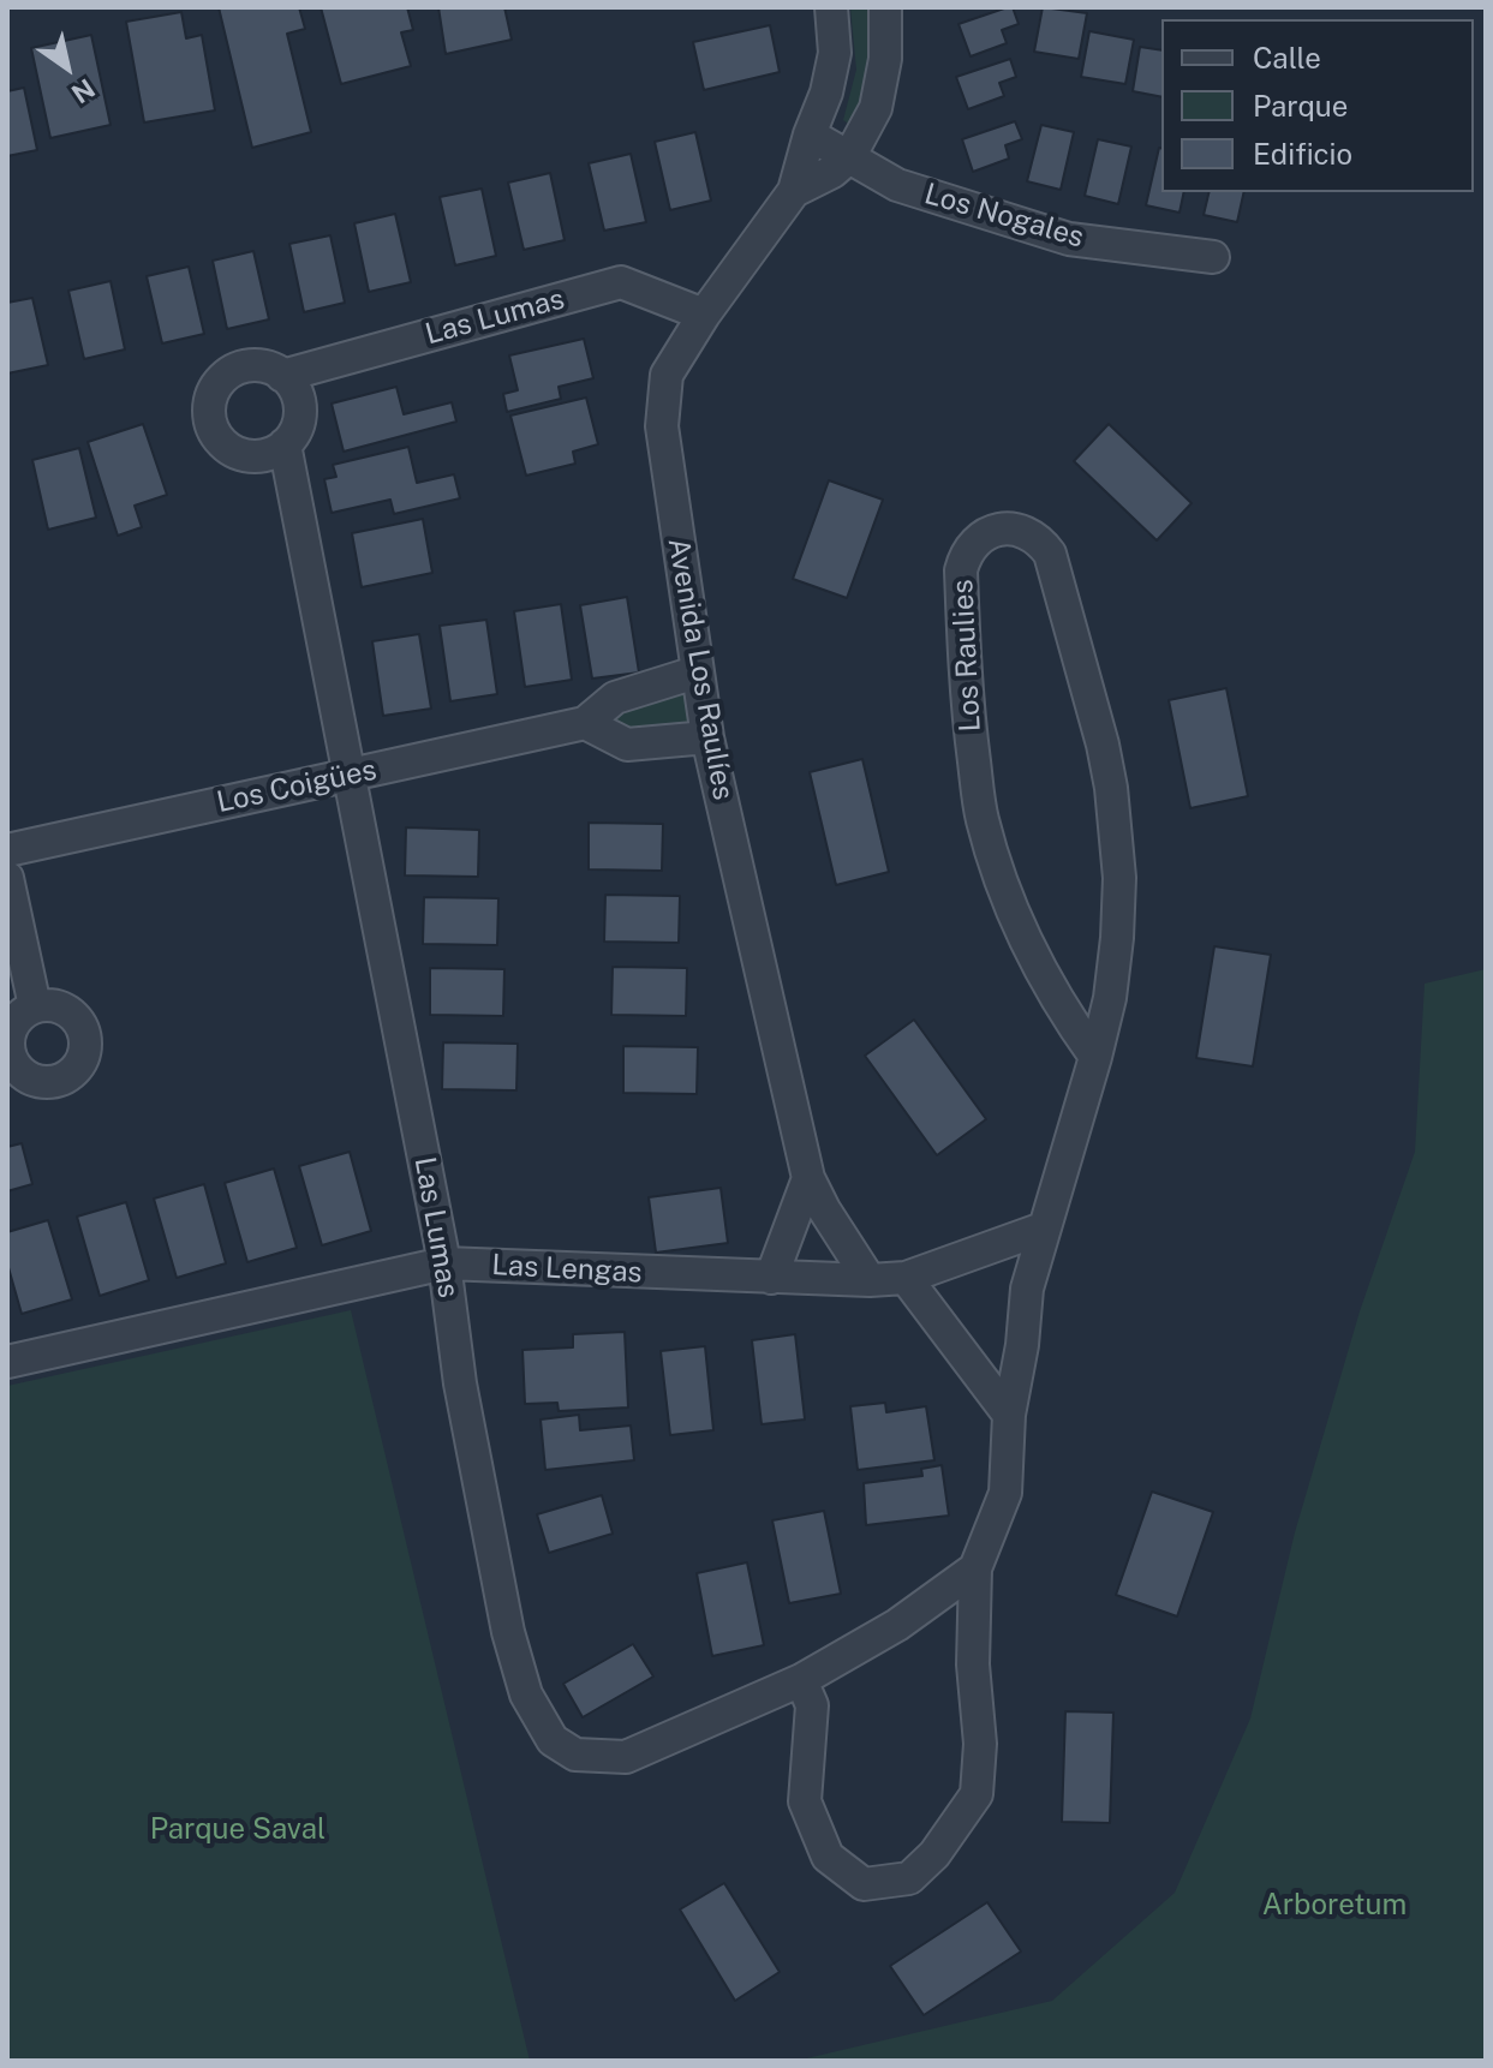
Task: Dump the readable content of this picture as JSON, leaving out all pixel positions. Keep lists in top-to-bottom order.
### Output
{
  "streets": {
    "street": [
      "Los Nogales",
      "Las Lumas",
      "Los Raulies",
      "Avenida Los Raulíes",
      "Los Coigües",
      "Las Lengas"
    ]
  },
  "crossings": [
    ["Los Nogales", "Avenida Los Raulíes"],
    ["Las Lumas", "Avenida Los Raulíes"],
    ["Las Lumas", "Los Coigües"],
    ["Las Lumas", "Las Lengas"],
    ["Los Raulies", "Las Lengas"],
    ["Avenida Los Raulíes", "Los Coigües"],
    ["Avenida Los Raulíes", "Las Lengas"]
  ],
  "parks": ["Parque Saval", "Arboretum"],
  "legend": ["Calle", "Parque", "Edificio"],
  "north": "bottom right"
}
